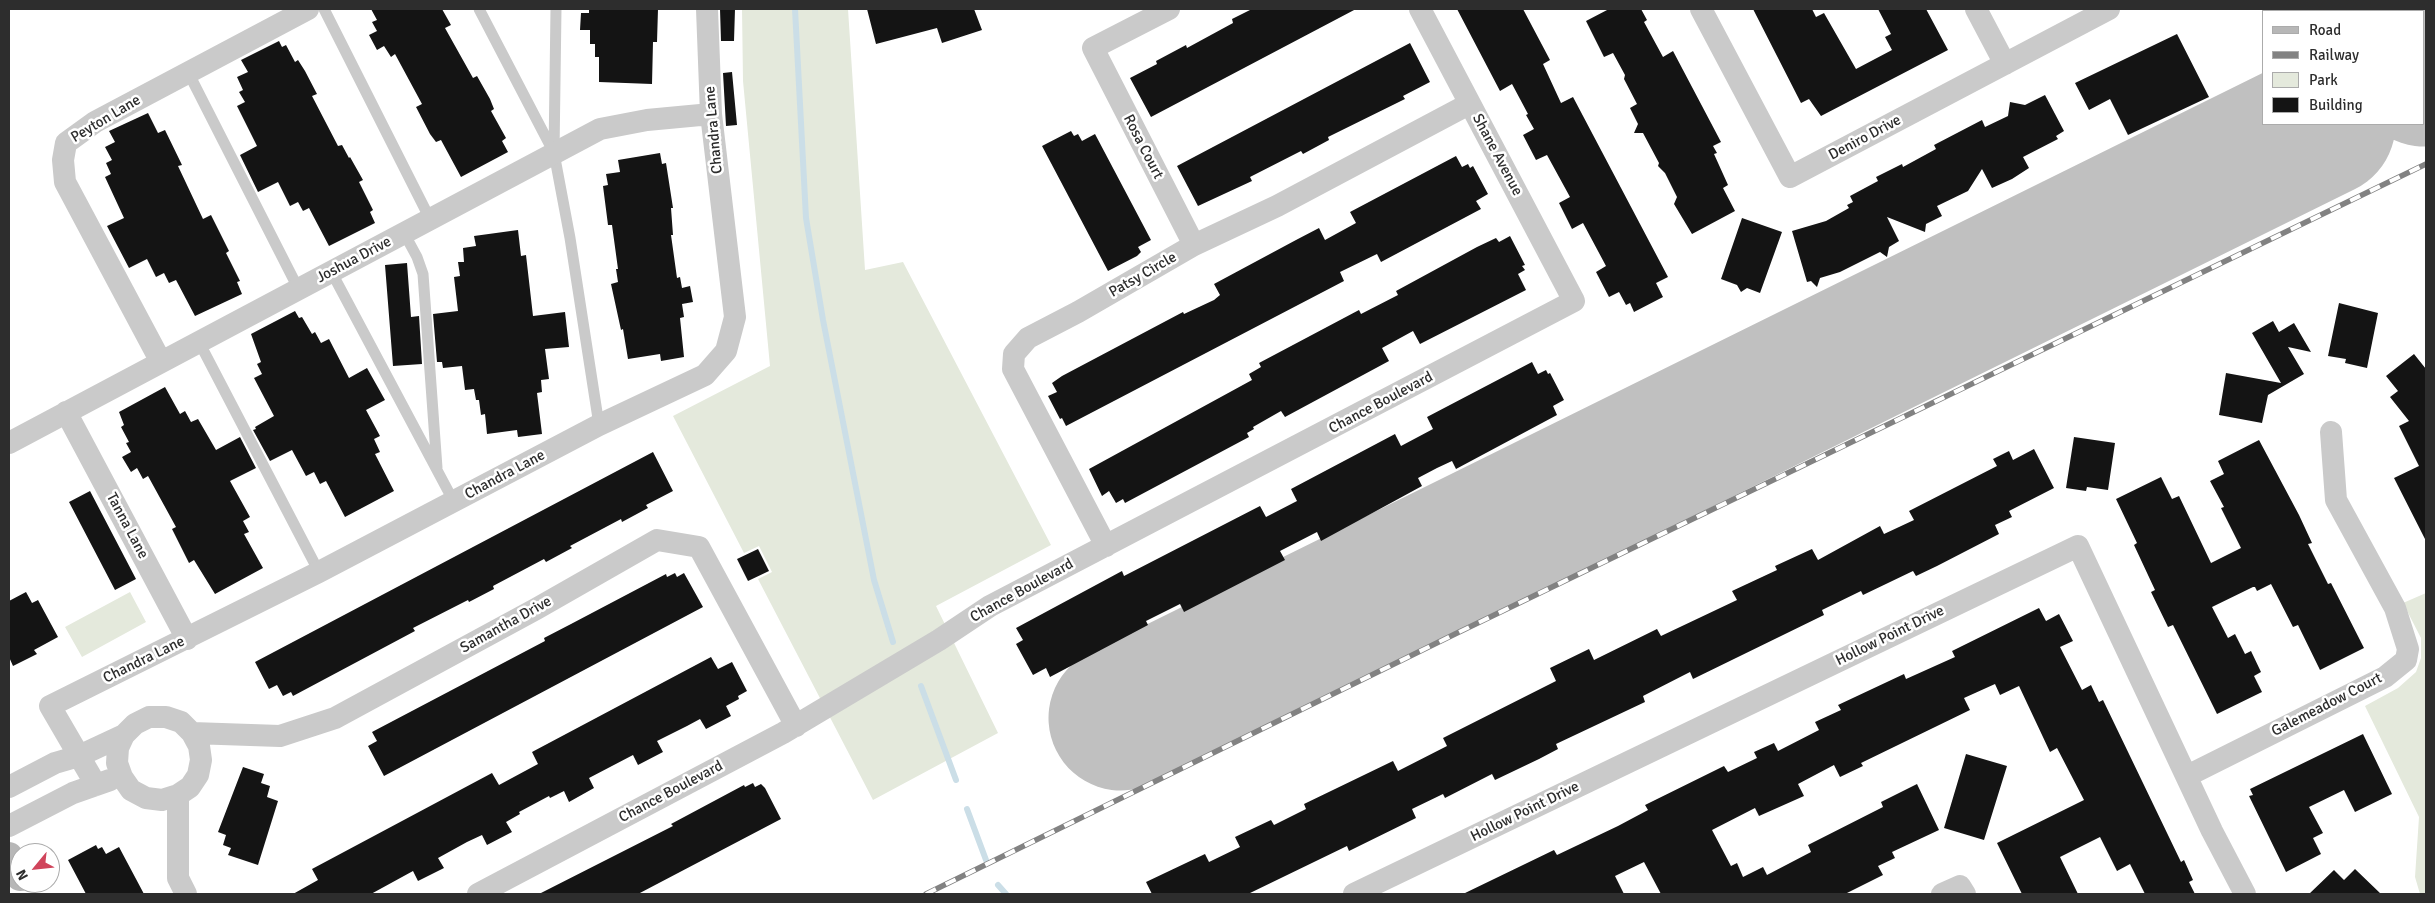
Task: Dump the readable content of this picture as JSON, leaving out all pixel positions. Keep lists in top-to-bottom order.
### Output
{
  "streets": {
    "street": [
      "Peyton Lane",
      "Chandra Lane",
      "Deniro Drive",
      "Rosa Court",
      "Shane Avenue",
      "Joshua Drive",
      "Patsy Circle",
      "Chance Boulevard",
      "Tanna Lane",
      "Samantha Drive",
      "Hollow Point Drive",
      "Galemeadow Court"
    ]
  },
  "crossings": [
    ["Peyton Lane", "Joshua Drive"],
    ["Chandra Lane", "Joshua Drive"],
    ["Chandra Lane", "Tanna Lane"],
    ["Rosa Court", "Patsy Circle"],
    ["Shane Avenue", "Patsy Circle"],
    ["Shane Avenue", "Chance Boulevard"],
    ["Joshua Drive", "Tanna Lane"],
    ["Patsy Circle", "Chance Boulevard"],
    ["Chance Boulevard", "Samantha Drive"],
    ["Hollow Point Drive", "Galemeadow Court"]
  ],
  "legend": [
    "Road",
    "Railway",
    "Park",
    "Building"
  ],
  "north": "bottom left"
}
